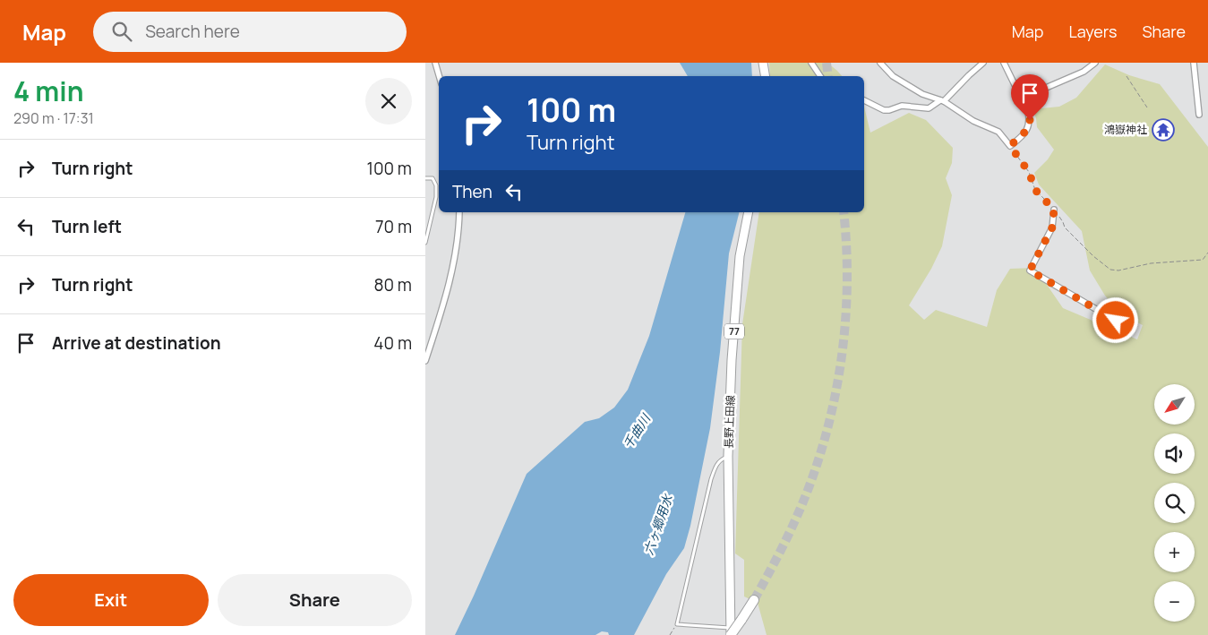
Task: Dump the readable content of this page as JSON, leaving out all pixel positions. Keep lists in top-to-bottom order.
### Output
{
  "streets": {
    "main road": ["77", "長野上田線"]
  },
  "water": ["千曲川", "六ヶ郷用水"],
  "places": {
    "temple": ["鴻嶽神社"]
  },
  "north": "bottom left",
  "page": {
    "header": "Map",
    "search": "Search here",
    "nav": ["Map", "Layers", "Share"],
    "heading": ["4 min", "290 m · 17:31"],
    "turn": ["100 m", "Turn right"],
    "list": [
      {
        "name": "Turn right",
        "value": "100 m"
      },
      {
        "name": "Turn left",
        "value": "70 m"
      },
      {
        "name": "Turn right",
        "value": "80 m"
      },
      {
        "name": "Arrive at destination",
        "value": "40 m"
      }
    ],
    "then": "Then",
    "map_buttons": ["+", "−"],
    "buttons": ["Exit", "Share"]
  }
}
